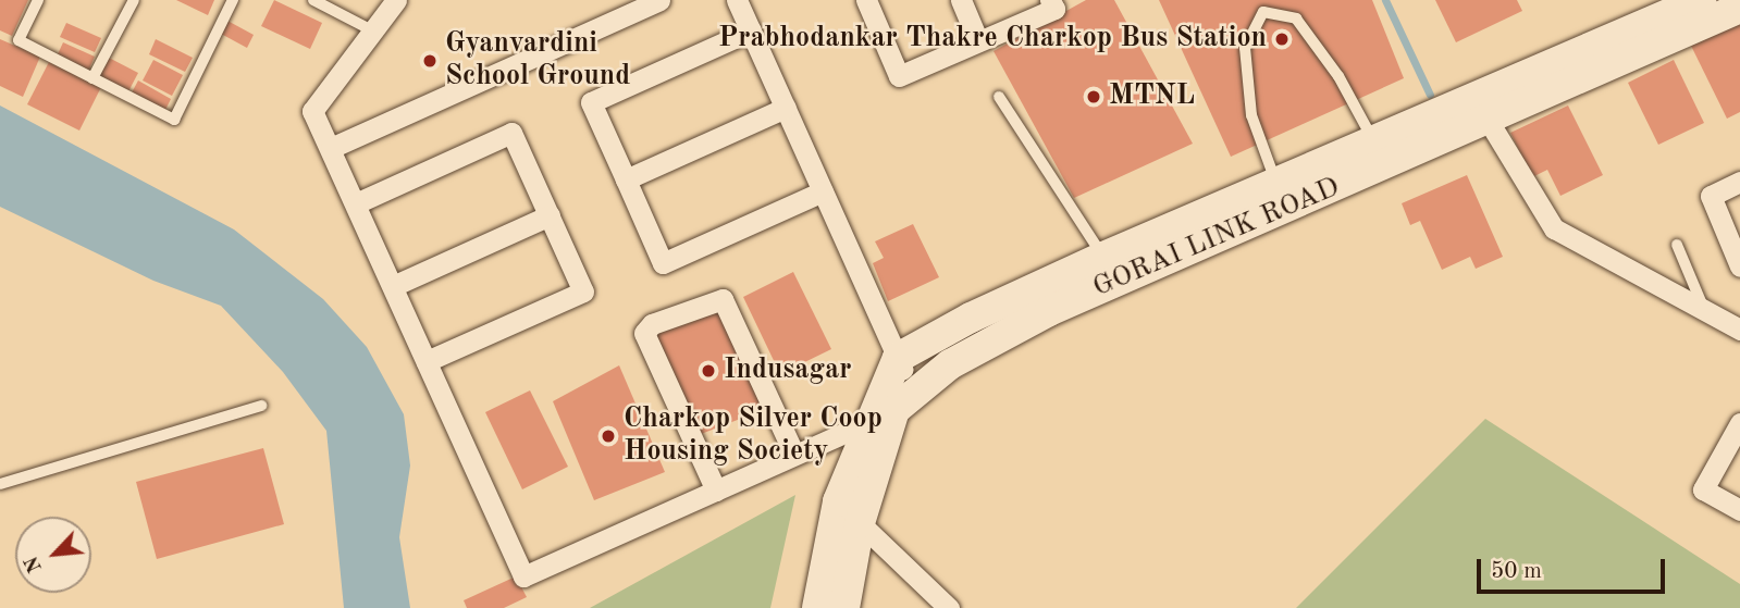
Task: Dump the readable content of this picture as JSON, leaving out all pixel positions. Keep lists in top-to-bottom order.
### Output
{
  "streets": {
    "main road": ["GORAI LINK ROAD"]
  },
  "places": [
    "Prabhodankar Thakre Charkop Bus Station",
    "Gyanvardini School Ground",
    "MTNL",
    "Indusagar",
    "Charkop Silver Coop Housing Society"
  ],
  "scale_bar": "50 m",
  "north": "bottom left"
}
